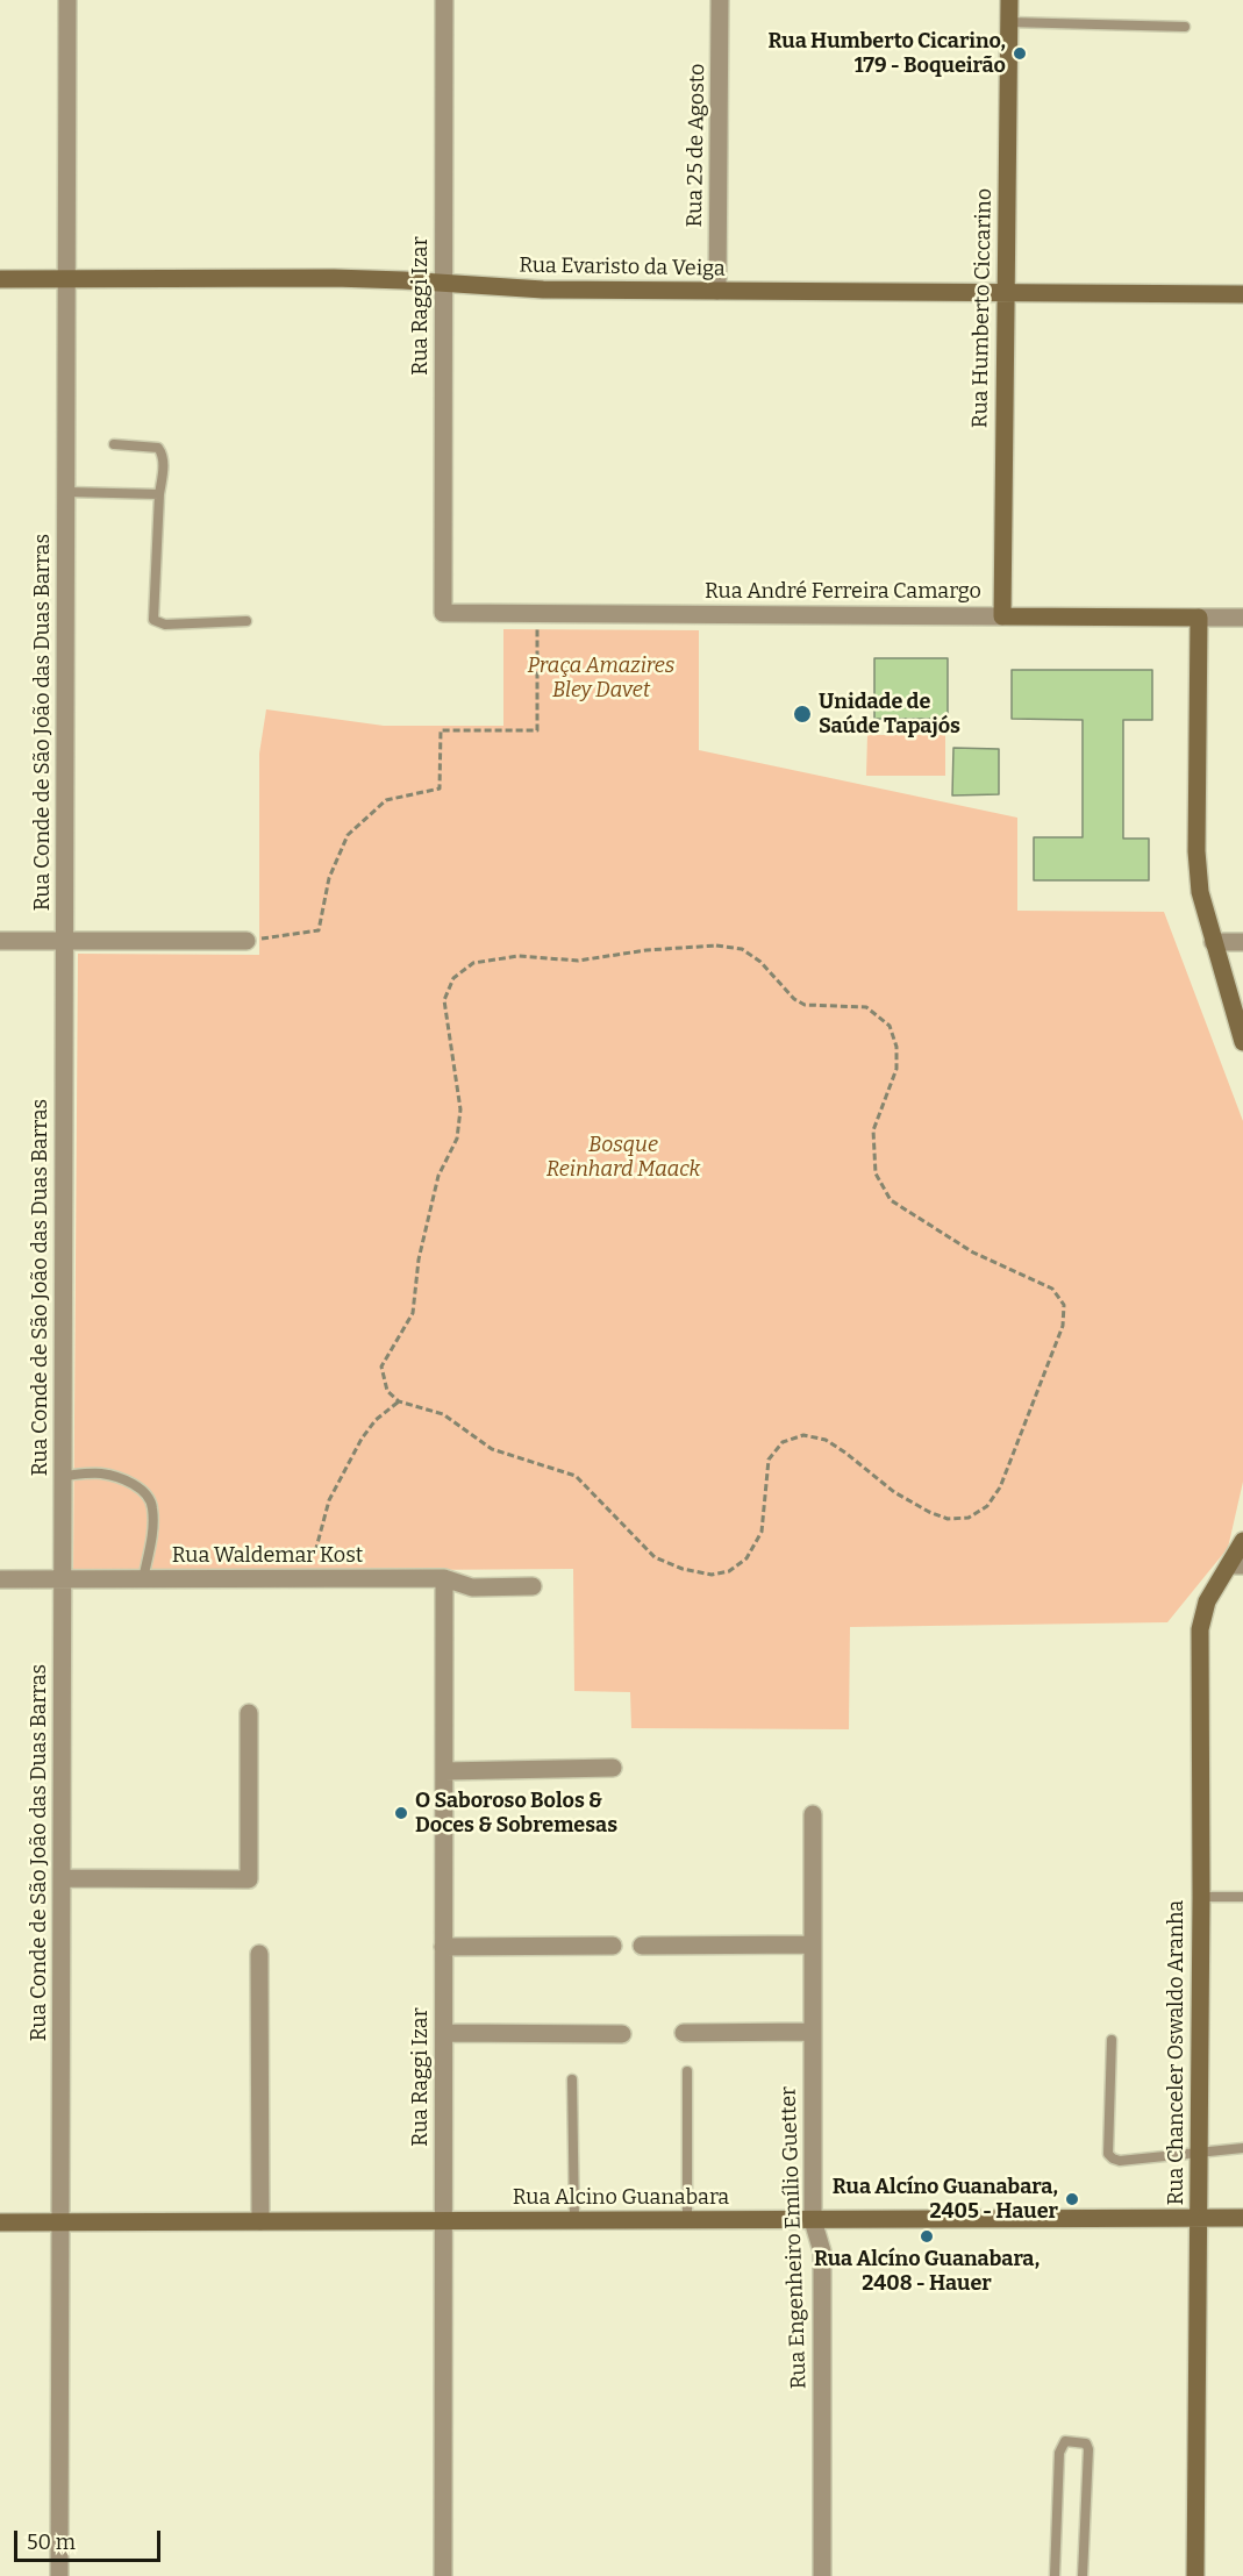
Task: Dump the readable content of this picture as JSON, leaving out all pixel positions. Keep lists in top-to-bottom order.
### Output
{
  "streets": {
    "street": [
      "Rua 25 de Agosto",
      "Rua Evaristo da Veiga",
      "Rua Raggi Izar",
      "Rua Humberto Ciccarino",
      "Rua André Ferreira Camargo",
      "Rua Conde de São João das Duas Barras",
      "Rua Waldemar Kost",
      "Rua Chanceler Oswaldo Aranha",
      "Rua Alcino Guanabara",
      "Rua Engenheiro Emílio Guetter"
    ]
  },
  "crossings": [
    ["Rua 25 de Agosto", "Rua Evaristo da Veiga"],
    ["Rua Evaristo da Veiga", "Rua Raggi Izar"],
    ["Rua Evaristo da Veiga", "Rua Humberto Ciccarino"],
    ["Rua Evaristo da Veiga", "Rua Conde de São João das Duas Barras"],
    ["Rua Raggi Izar", "Rua André Ferreira Camargo"],
    ["Rua Raggi Izar", "Rua Waldemar Kost"],
    ["Rua Raggi Izar", "Rua Alcino Guanabara"],
    ["Rua Humberto Ciccarino", "Rua André Ferreira Camargo"],
    ["Rua Conde de São João das Duas Barras", "Rua Waldemar Kost"],
    ["Rua Conde de São João das Duas Barras", "Rua Alcino Guanabara"],
    ["Rua Chanceler Oswaldo Aranha", "Rua Alcino Guanabara"],
    ["Rua Alcino Guanabara", "Rua Engenheiro Emílio Guetter"]
  ],
  "parks": ["Praça Amazires Bley Davet", "Bosque Reinhard Maack"],
  "places": [
    "Rua Humberto Cicarino, 179 - Boqueirão",
    "Unidade de Saúde Tapajós",
    "O Saboroso Bolos & Doces & Sobremesas",
    "Rua Alcíno Guanabara, 2405 - Hauer",
    "Rua Alcíno Guanabara, 2408 - Hauer"
  ],
  "scale_bar": "50 m"
}
